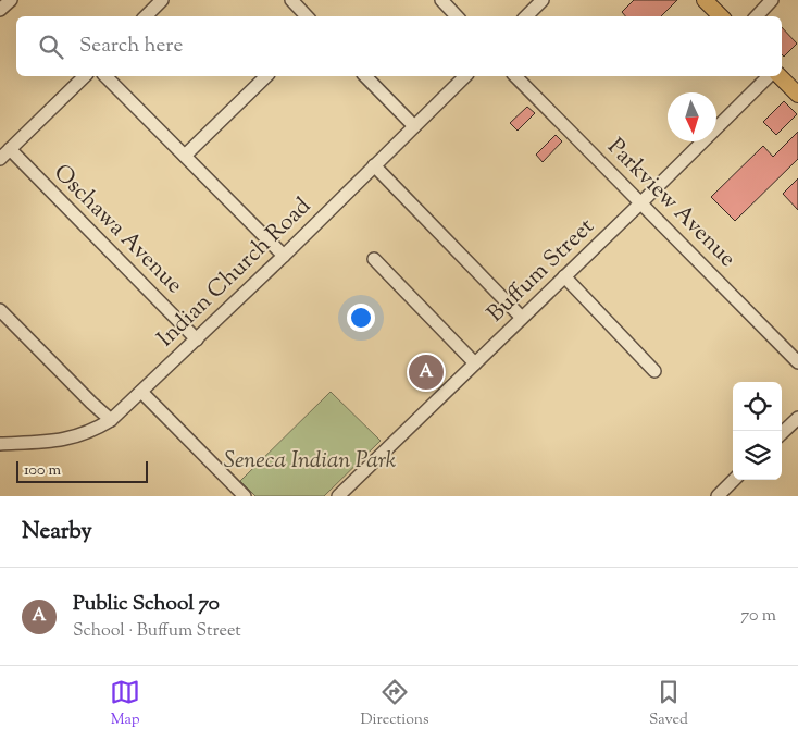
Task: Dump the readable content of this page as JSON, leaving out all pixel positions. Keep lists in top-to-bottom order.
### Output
{
  "streets": {
    "street": [
      "Parkview Avenue",
      "Oschawa Avenue",
      "Buffum Street",
      "Indian Church Road"
    ]
  },
  "crossings": [
    ["Parkview Avenue", "Buffum Street"],
    ["Oschawa Avenue", "Indian Church Road"]
  ],
  "parks": ["Seneca Indian Park"],
  "scale_bar": "100 m",
  "north": "bottom",
  "page": {
    "search": "Search here",
    "pins": "A",
    "scale": "100 m",
    "heading": "Nearby",
    "list": [
      {
        "mark": "A",
        "name": "Public School 70",
        "note": "School · Buffum Street",
        "value": "70 m"
      }
    ],
    "nav": ["Map", "Directions", "Saved"]
  }
}
